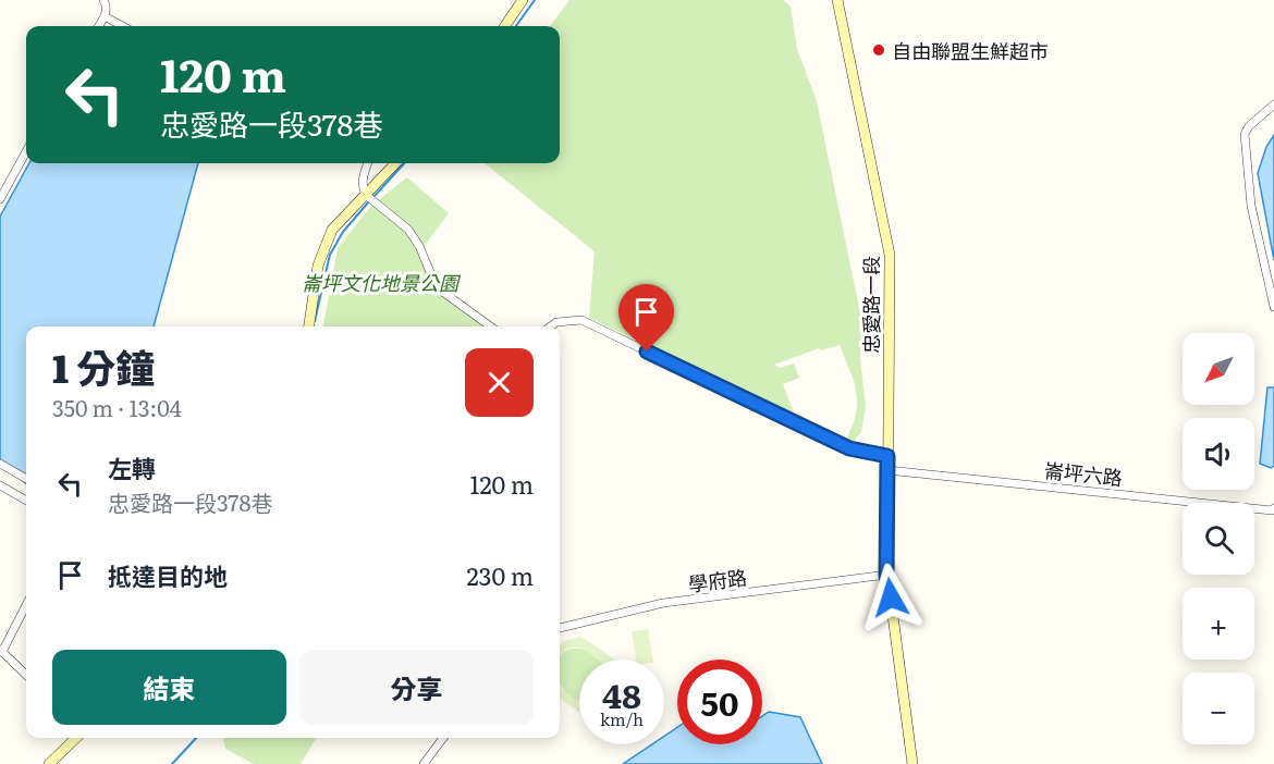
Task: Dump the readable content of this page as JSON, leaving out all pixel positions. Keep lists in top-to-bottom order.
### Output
{
  "streets": {
    "main road": ["忠愛路一段"],
    "street": ["崙坪六路", "學府路"]
  },
  "crossings": [
    ["忠愛路一段", "崙坪六路"],
    ["忠愛路一段", "學府路"]
  ],
  "parks": ["崙坪文化地景公園"],
  "places": ["自由聯盟生鮮超市"],
  "north": "bottom left",
  "page": {
    "turn": ["120 m", "忠愛路一段378巷"],
    "heading": ["1 分鐘", "350 m · 13:04"],
    "map_buttons": ["+", "−"],
    "list": [
      {
        "name": "左轉",
        "note": "忠愛路一段378巷",
        "value": "120 m"
      },
      {
        "name": "抵達目的地",
        "value": "230 m"
      }
    ],
    "buttons": ["結束", "分享"],
    "speed": "48 km/h",
    "limit": "50"
  }
}
